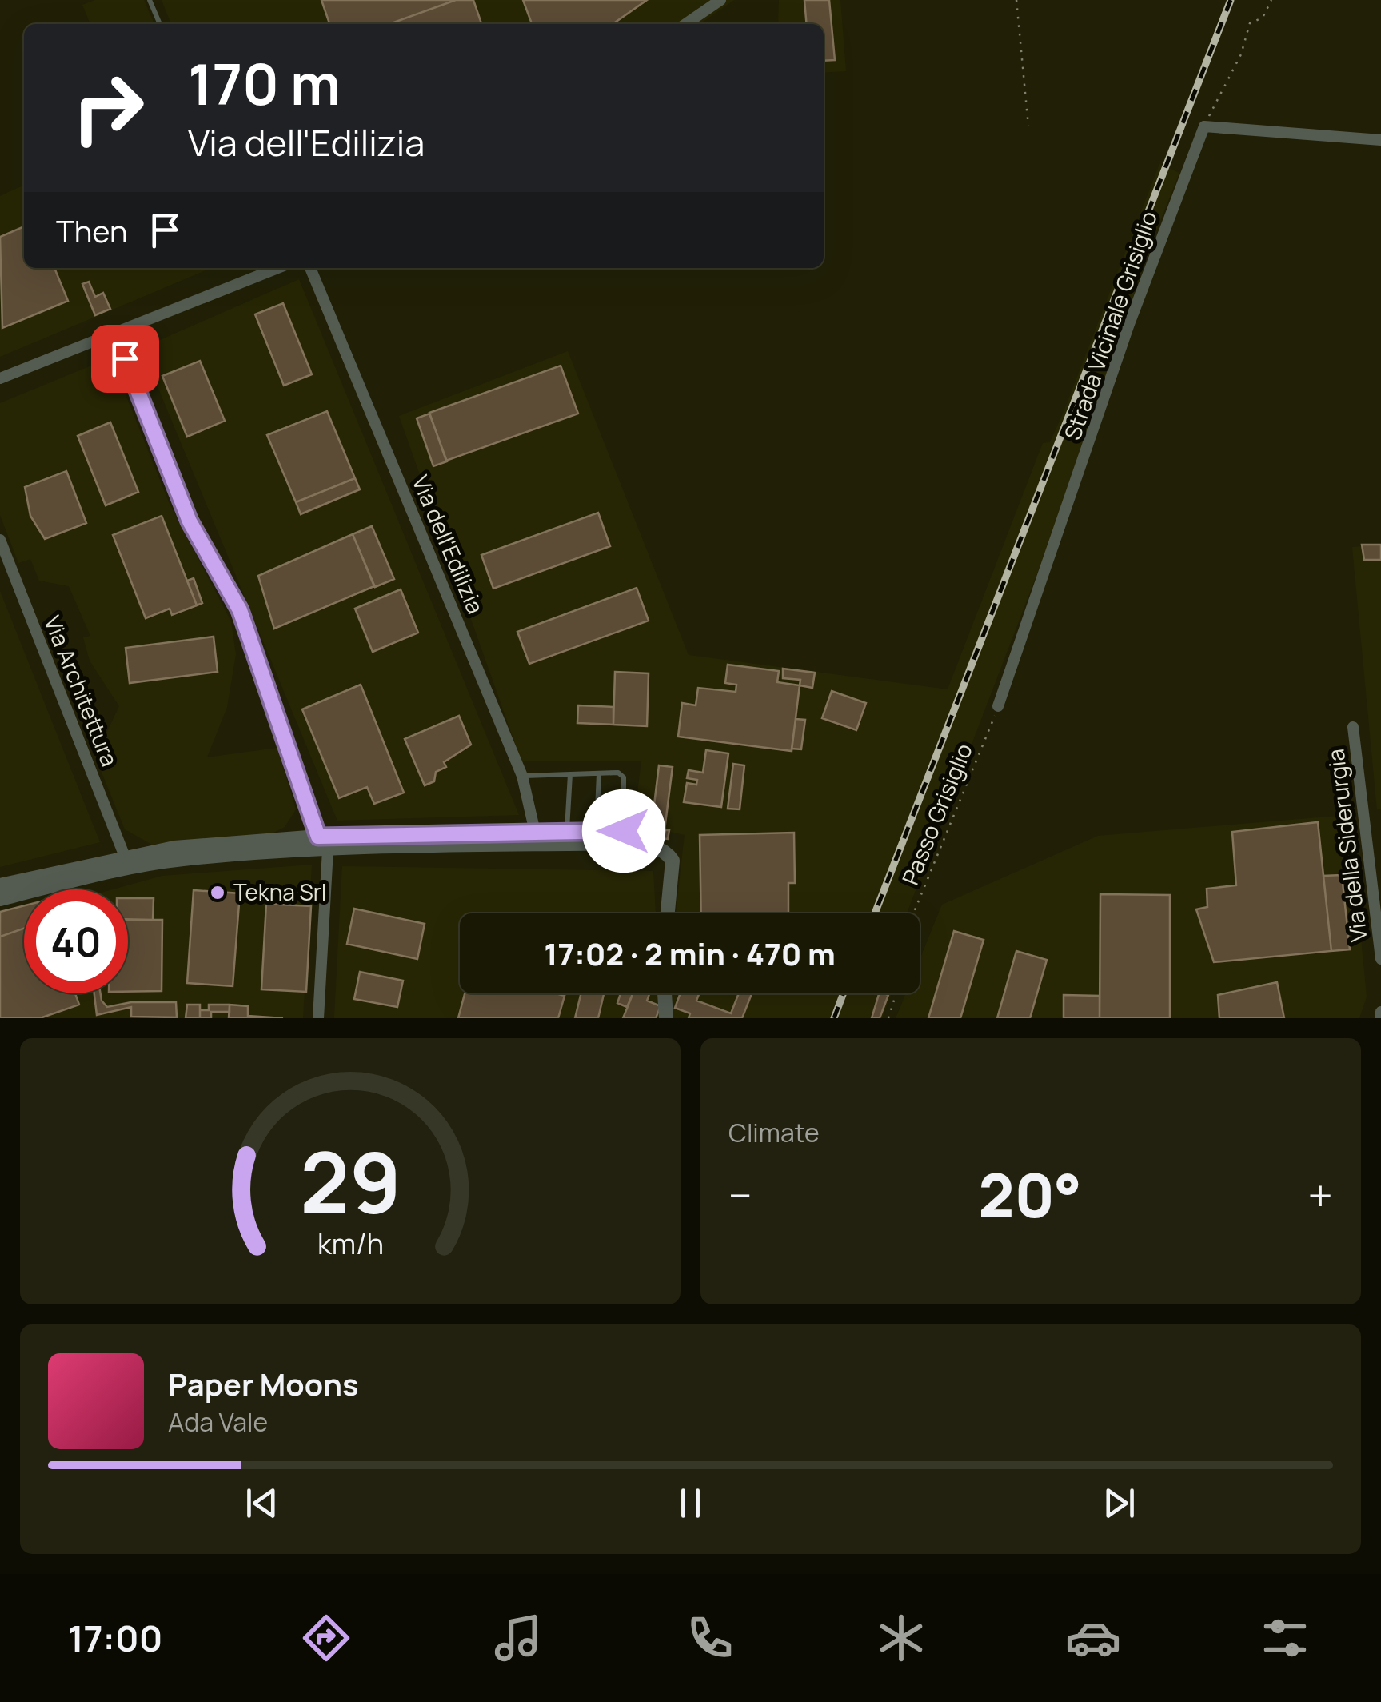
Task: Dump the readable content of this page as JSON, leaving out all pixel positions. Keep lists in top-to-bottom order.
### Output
{
  "streets": {
    "street": [
      "Strada Vicinale Grisiglio",
      "Via dell'Edilizia",
      "Via Architettura",
      "Via della Siderurgia"
    ],
    "path": ["Passo Grisiglio"]
  },
  "crossings": [
    ["Strada Vicinale Grisiglio", "Passo Grisiglio"]
  ],
  "places": ["Tekna Srl"],
  "page": {
    "turn": ["170 m", "Via dell'Edilizia"],
    "then": "Then",
    "limit": "40",
    "trip": "17:02 · 2 min · 470 m",
    "tile": "Climate",
    "heat": ["−", "20°", "+"],
    "song": ["Paper Moons", "Ada Vale"],
    "tabs": "17:00",
    "gauge": ["29", "km/h"]
  }
}
